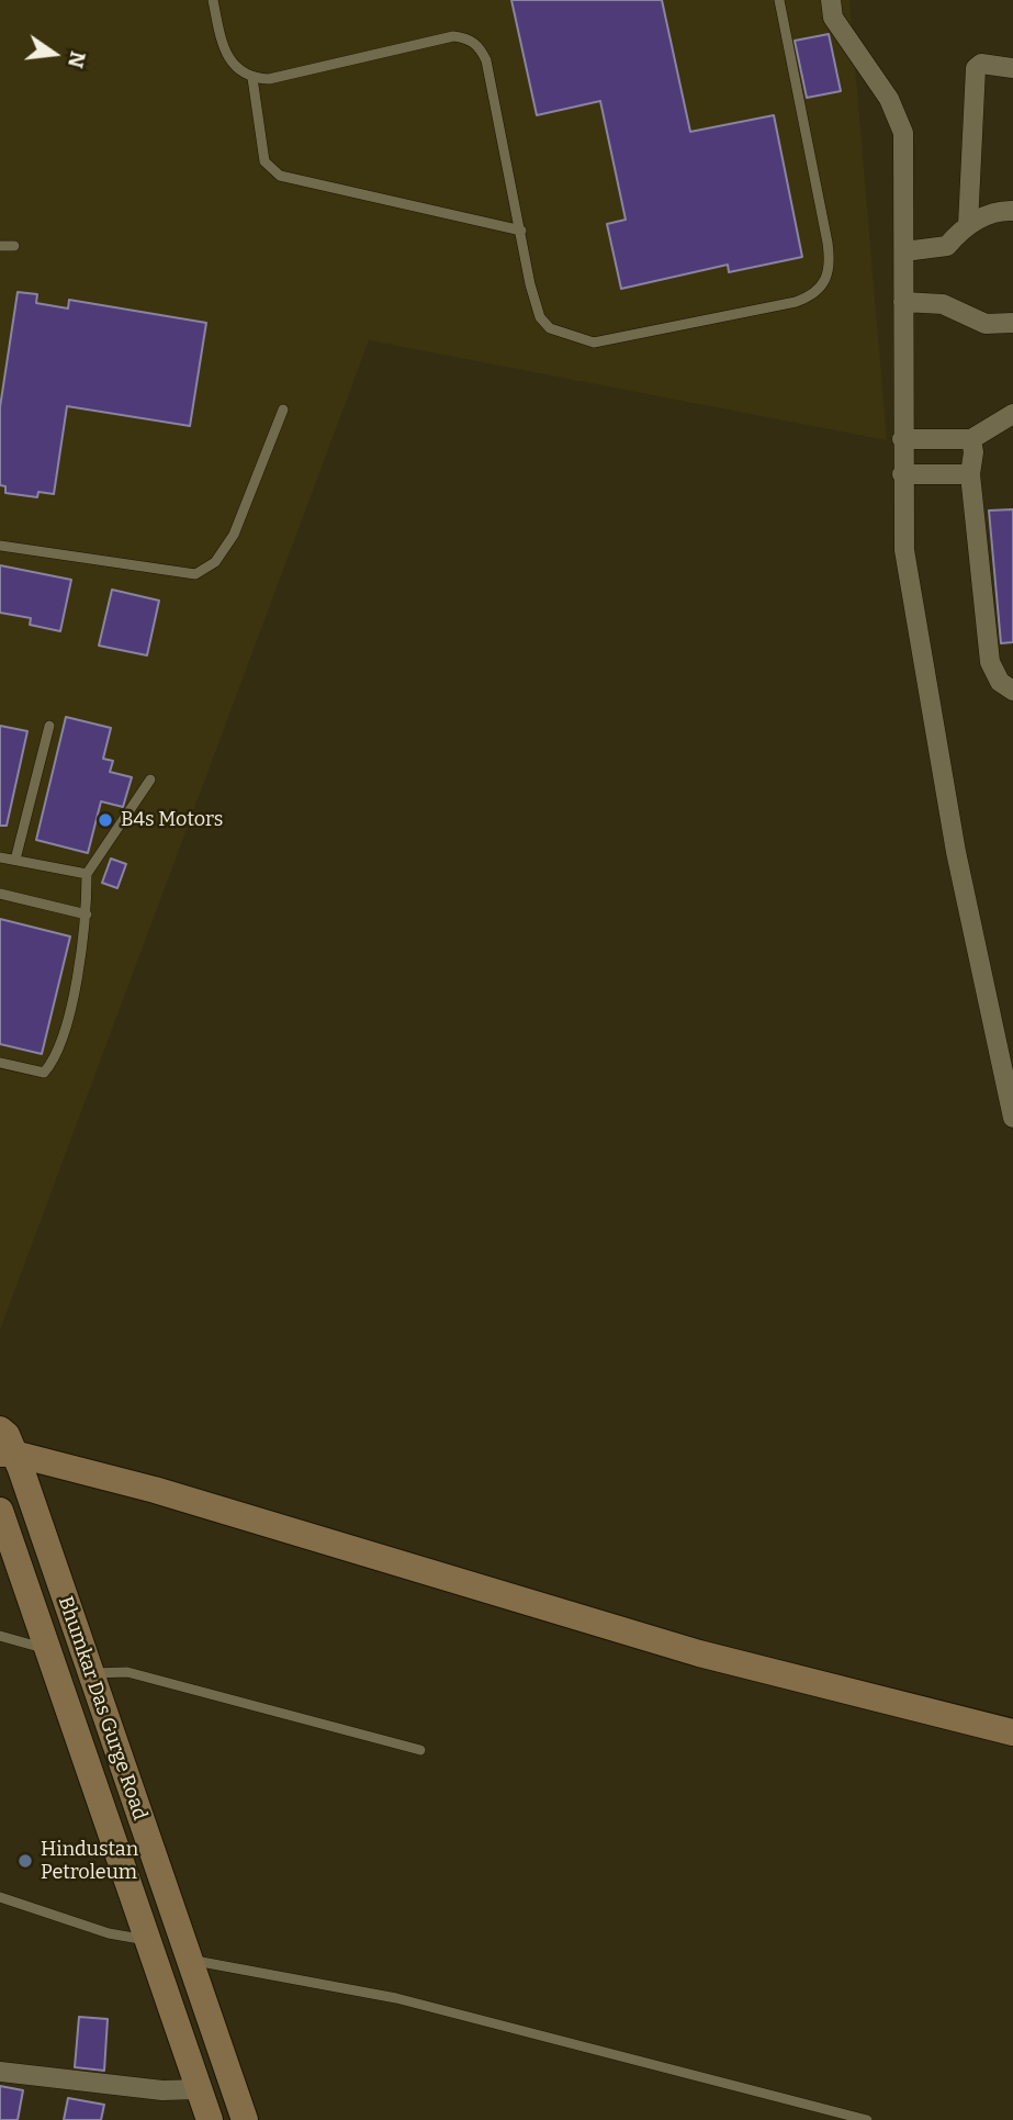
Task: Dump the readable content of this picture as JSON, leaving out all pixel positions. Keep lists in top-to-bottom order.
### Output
{
  "streets": {
    "main road": ["Bhumkar Das Gurge Road"]
  },
  "places": ["B4s Motors", "Hindustan Petroleum"],
  "north": "right"
}
